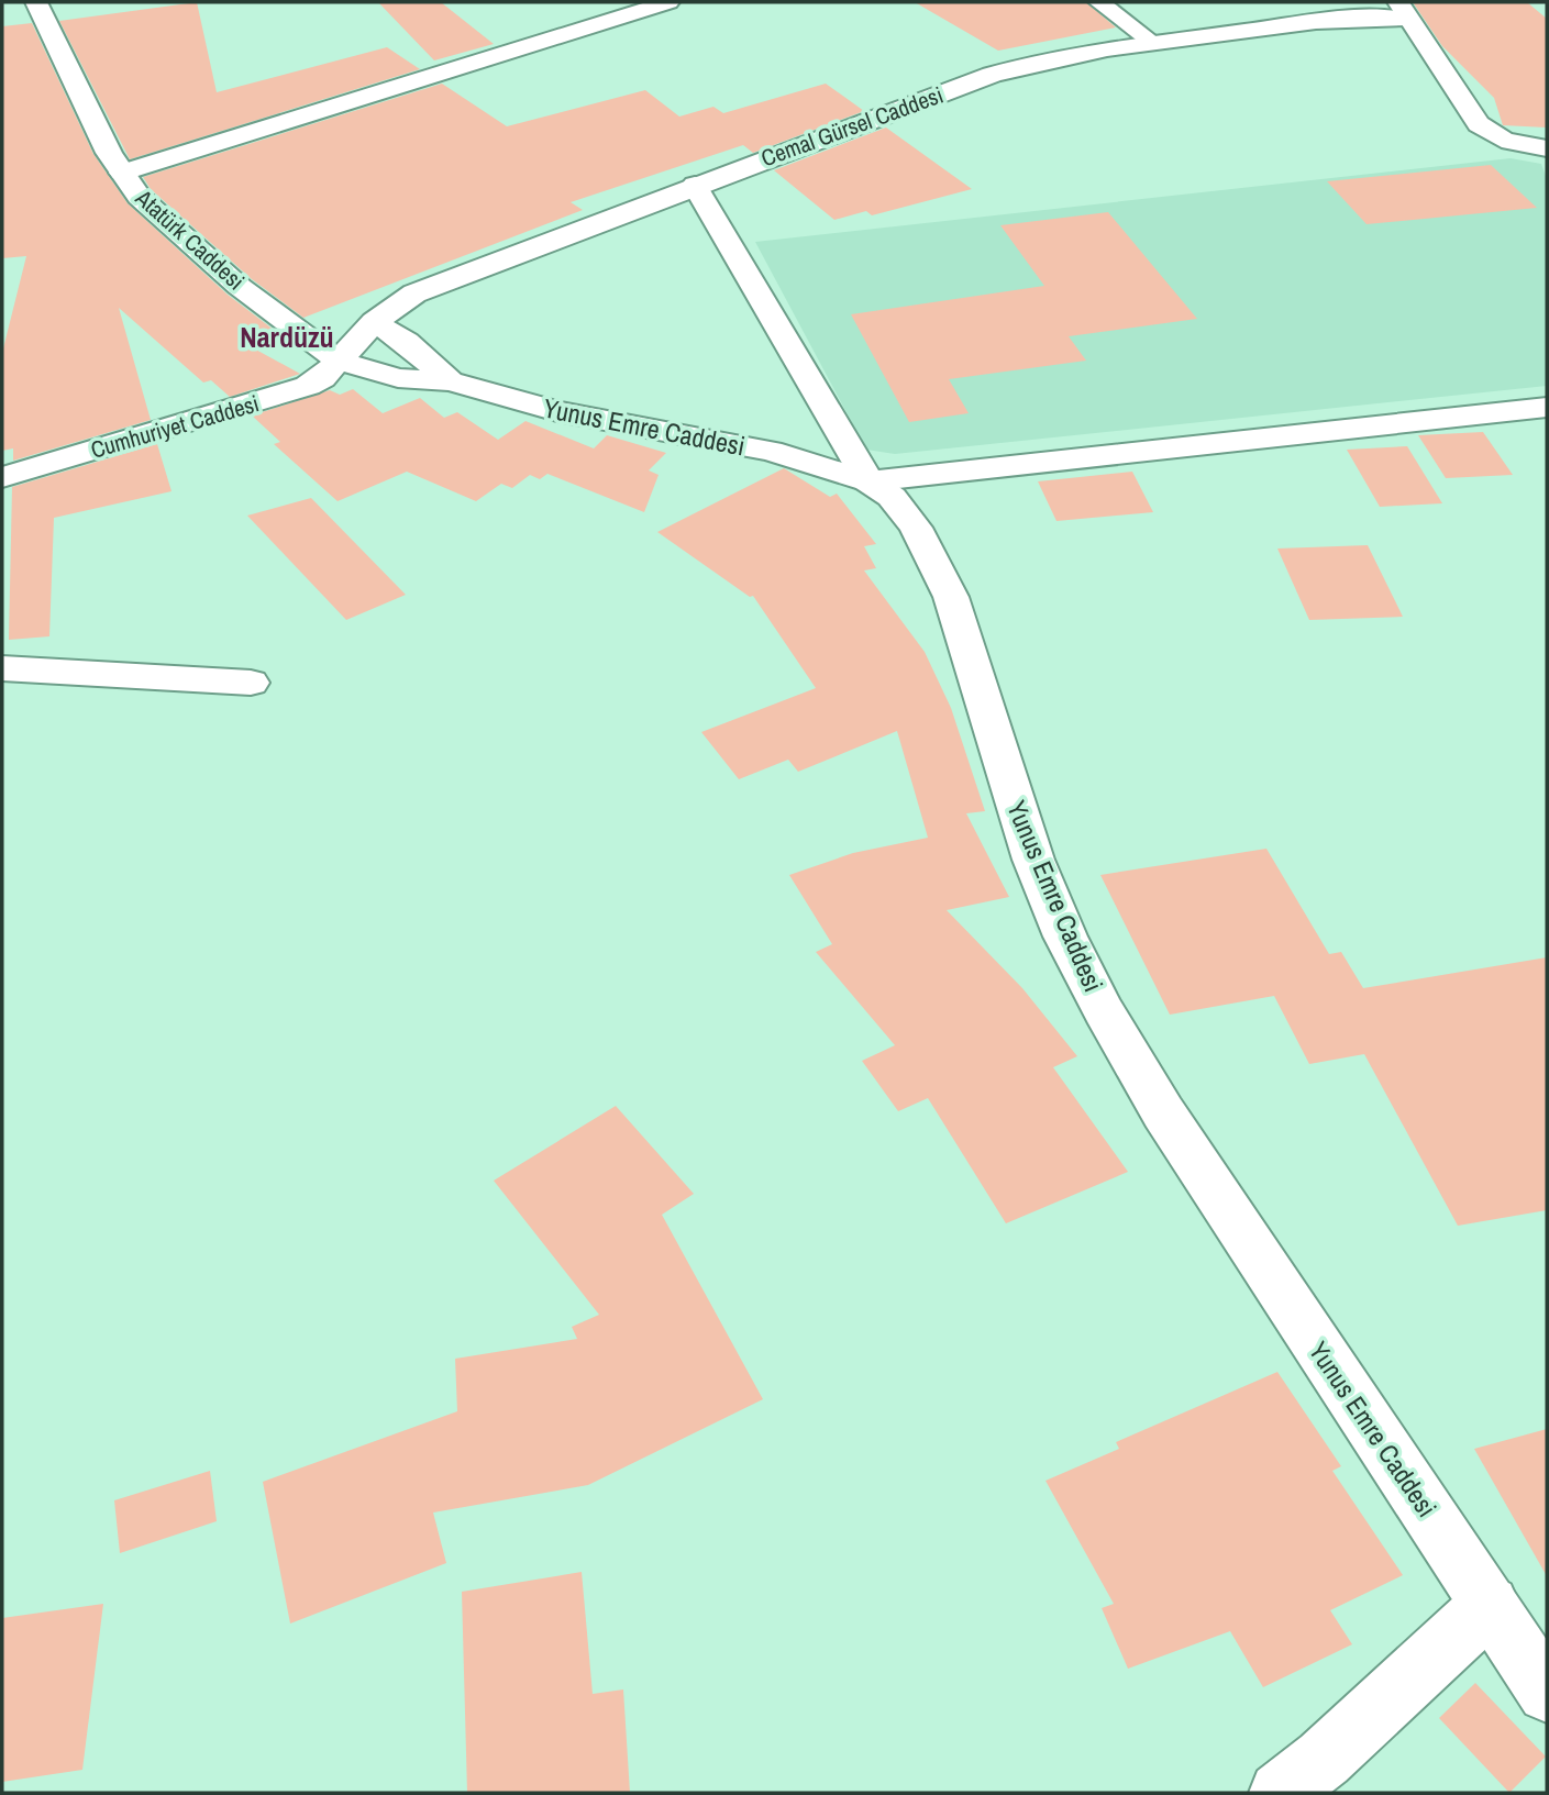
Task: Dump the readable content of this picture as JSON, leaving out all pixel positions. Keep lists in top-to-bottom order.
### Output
{
  "streets": {
    "street": [
      "Cemal Gürsel Caddesi",
      "Atatürk Caddesi",
      "Cumhuriyet Caddesi",
      "Yunus Emre Caddesi"
    ]
  },
  "crossings": [
    ["Cemal Gürsel Caddesi", "Atatürk Caddesi"],
    ["Cemal Gürsel Caddesi", "Cumhuriyet Caddesi"],
    ["Atatürk Caddesi", "Cumhuriyet Caddesi"]
  ],
  "districts": ["Nardüzü"]
}
